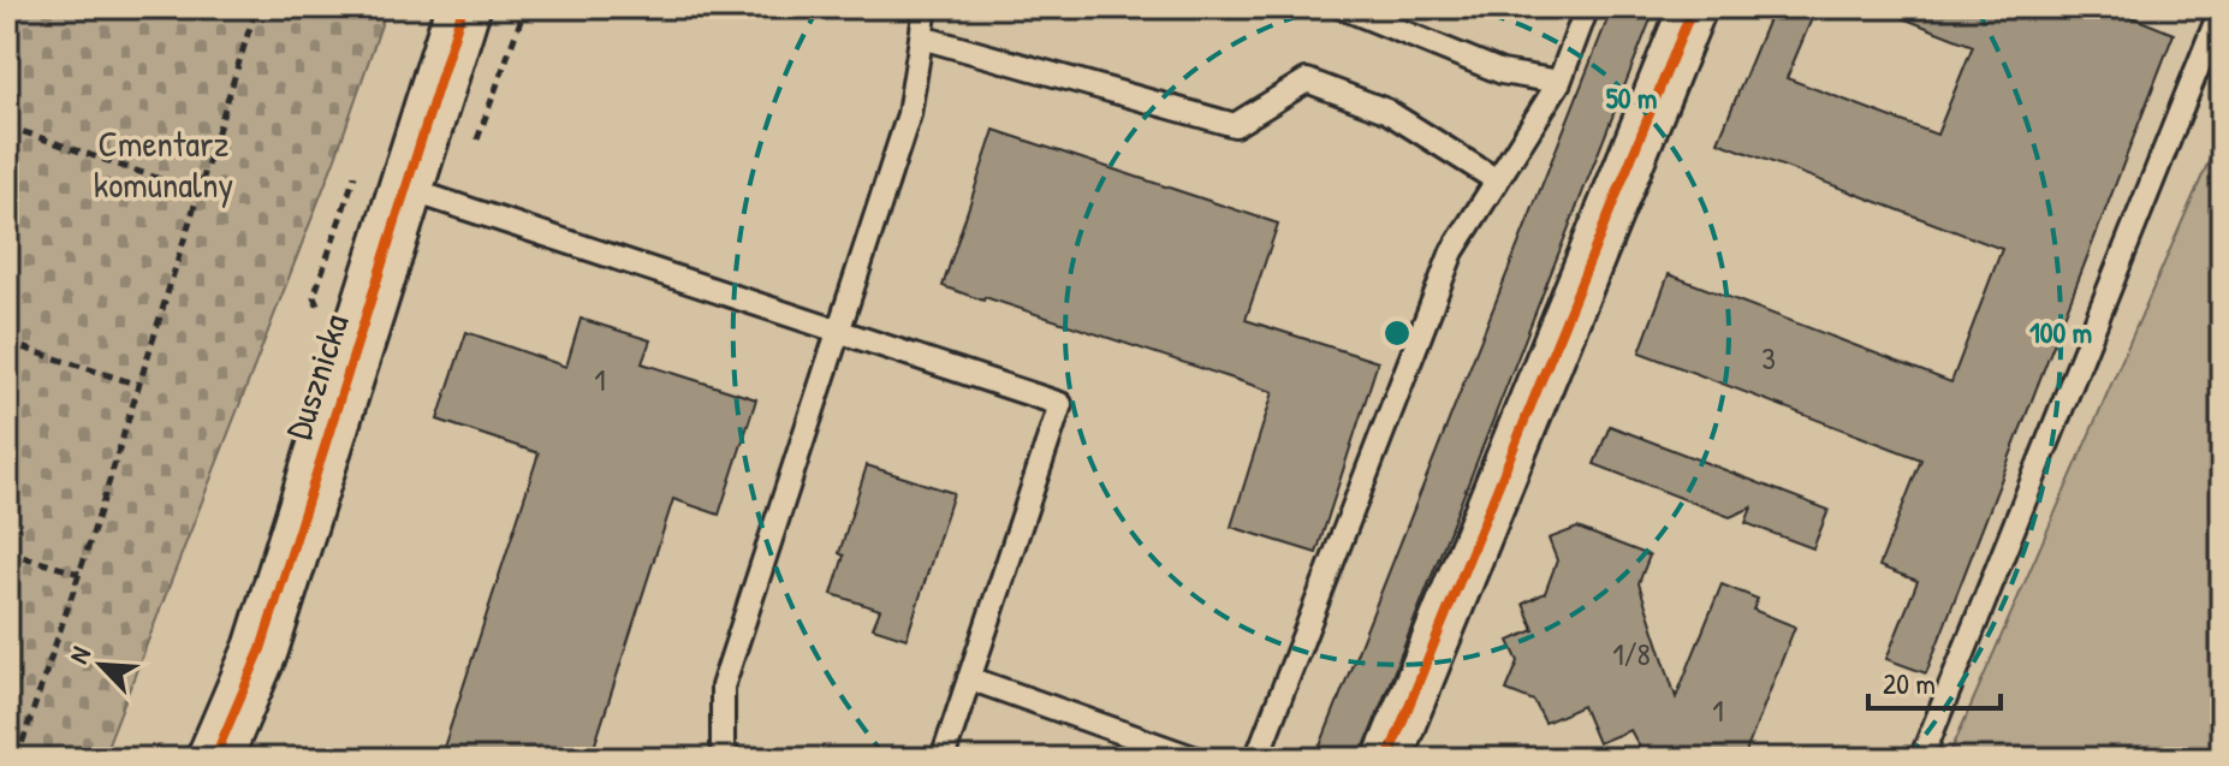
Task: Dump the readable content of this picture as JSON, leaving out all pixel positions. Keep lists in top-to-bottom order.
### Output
{
  "streets": {
    "street": ["Dusznicka"]
  },
  "parks": ["Cmentarz komunalny"],
  "house_numbers": [
    "3",
    "1",
    "1/8",
    "1"
  ],
  "scale_bar": "20 m",
  "north": "top left",
  "rings": ["50 m", "100 m"]
}
